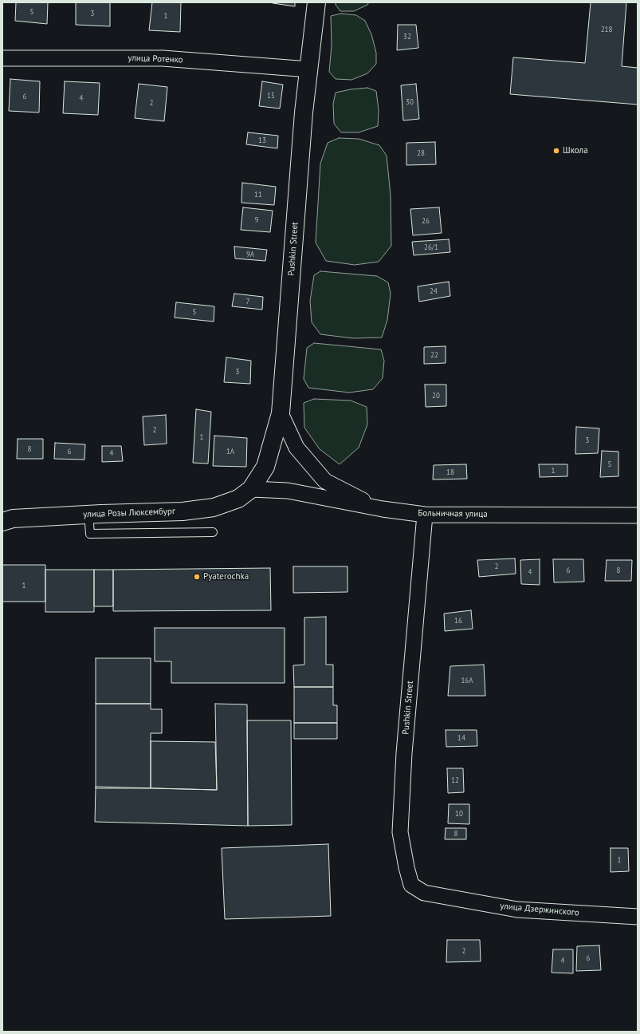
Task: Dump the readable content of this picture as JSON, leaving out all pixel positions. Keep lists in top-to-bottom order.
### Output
{
  "streets": {
    "main road": ["Pushkin Street", "улица Розы Люксембург"],
    "street": ["улица Ротенко", "Больничная улица", "улица Дзержинского"]
  },
  "crossings": [
    ["улица Ротенко", "Pushkin Street"],
    ["Pushkin Street", "улица Розы Люксембург"],
    ["Pushkin Street", "Больничная улица"],
    ["Pushkin Street", "улица Дзержинского"],
    ["улица Розы Люксембург", "Больничная улица"]
  ],
  "places": ["Школа", "Pyaterochka"],
  "house_numbers": [
    "5",
    "3",
    "1",
    "218",
    "32",
    "15",
    "6",
    "4",
    "30",
    "2",
    "13",
    "28",
    "11",
    "9",
    "26",
    "26/1",
    "9А",
    "24",
    "7",
    "5",
    "22",
    "3",
    "20",
    "2",
    "1",
    "3",
    "8",
    "6",
    "1А",
    "4",
    "5",
    "1",
    "18",
    "2",
    "6",
    "8",
    "4",
    "1",
    "16",
    "16А",
    "14",
    "12",
    "10",
    "8",
    "1",
    "2",
    "6",
    "4"
  ]
}
